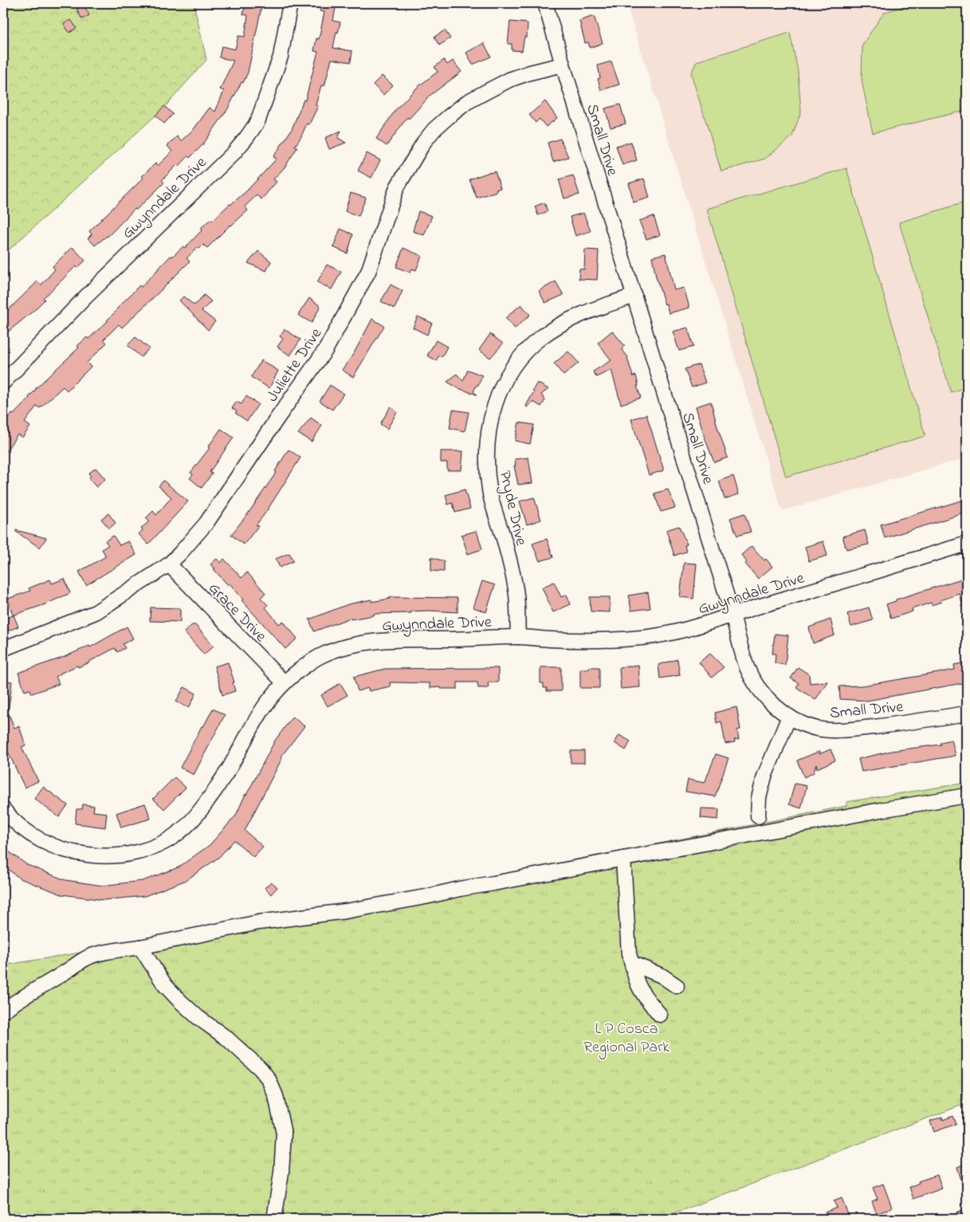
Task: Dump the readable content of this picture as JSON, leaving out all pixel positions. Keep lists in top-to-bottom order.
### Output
{
  "streets": {
    "street": [
      "Small Drive",
      "Gwynndale Drive",
      "Juliette Drive",
      "Pryde Drive",
      "Grace Drive"
    ]
  },
  "crossings": [
    ["Small Drive", "Gwynndale Drive"],
    ["Small Drive", "Juliette Drive"],
    ["Small Drive", "Pryde Drive"],
    ["Gwynndale Drive", "Pryde Drive"],
    ["Gwynndale Drive", "Grace Drive"],
    ["Juliette Drive", "Grace Drive"]
  ],
  "parks": ["L P Cosca Regional Park"]
}
